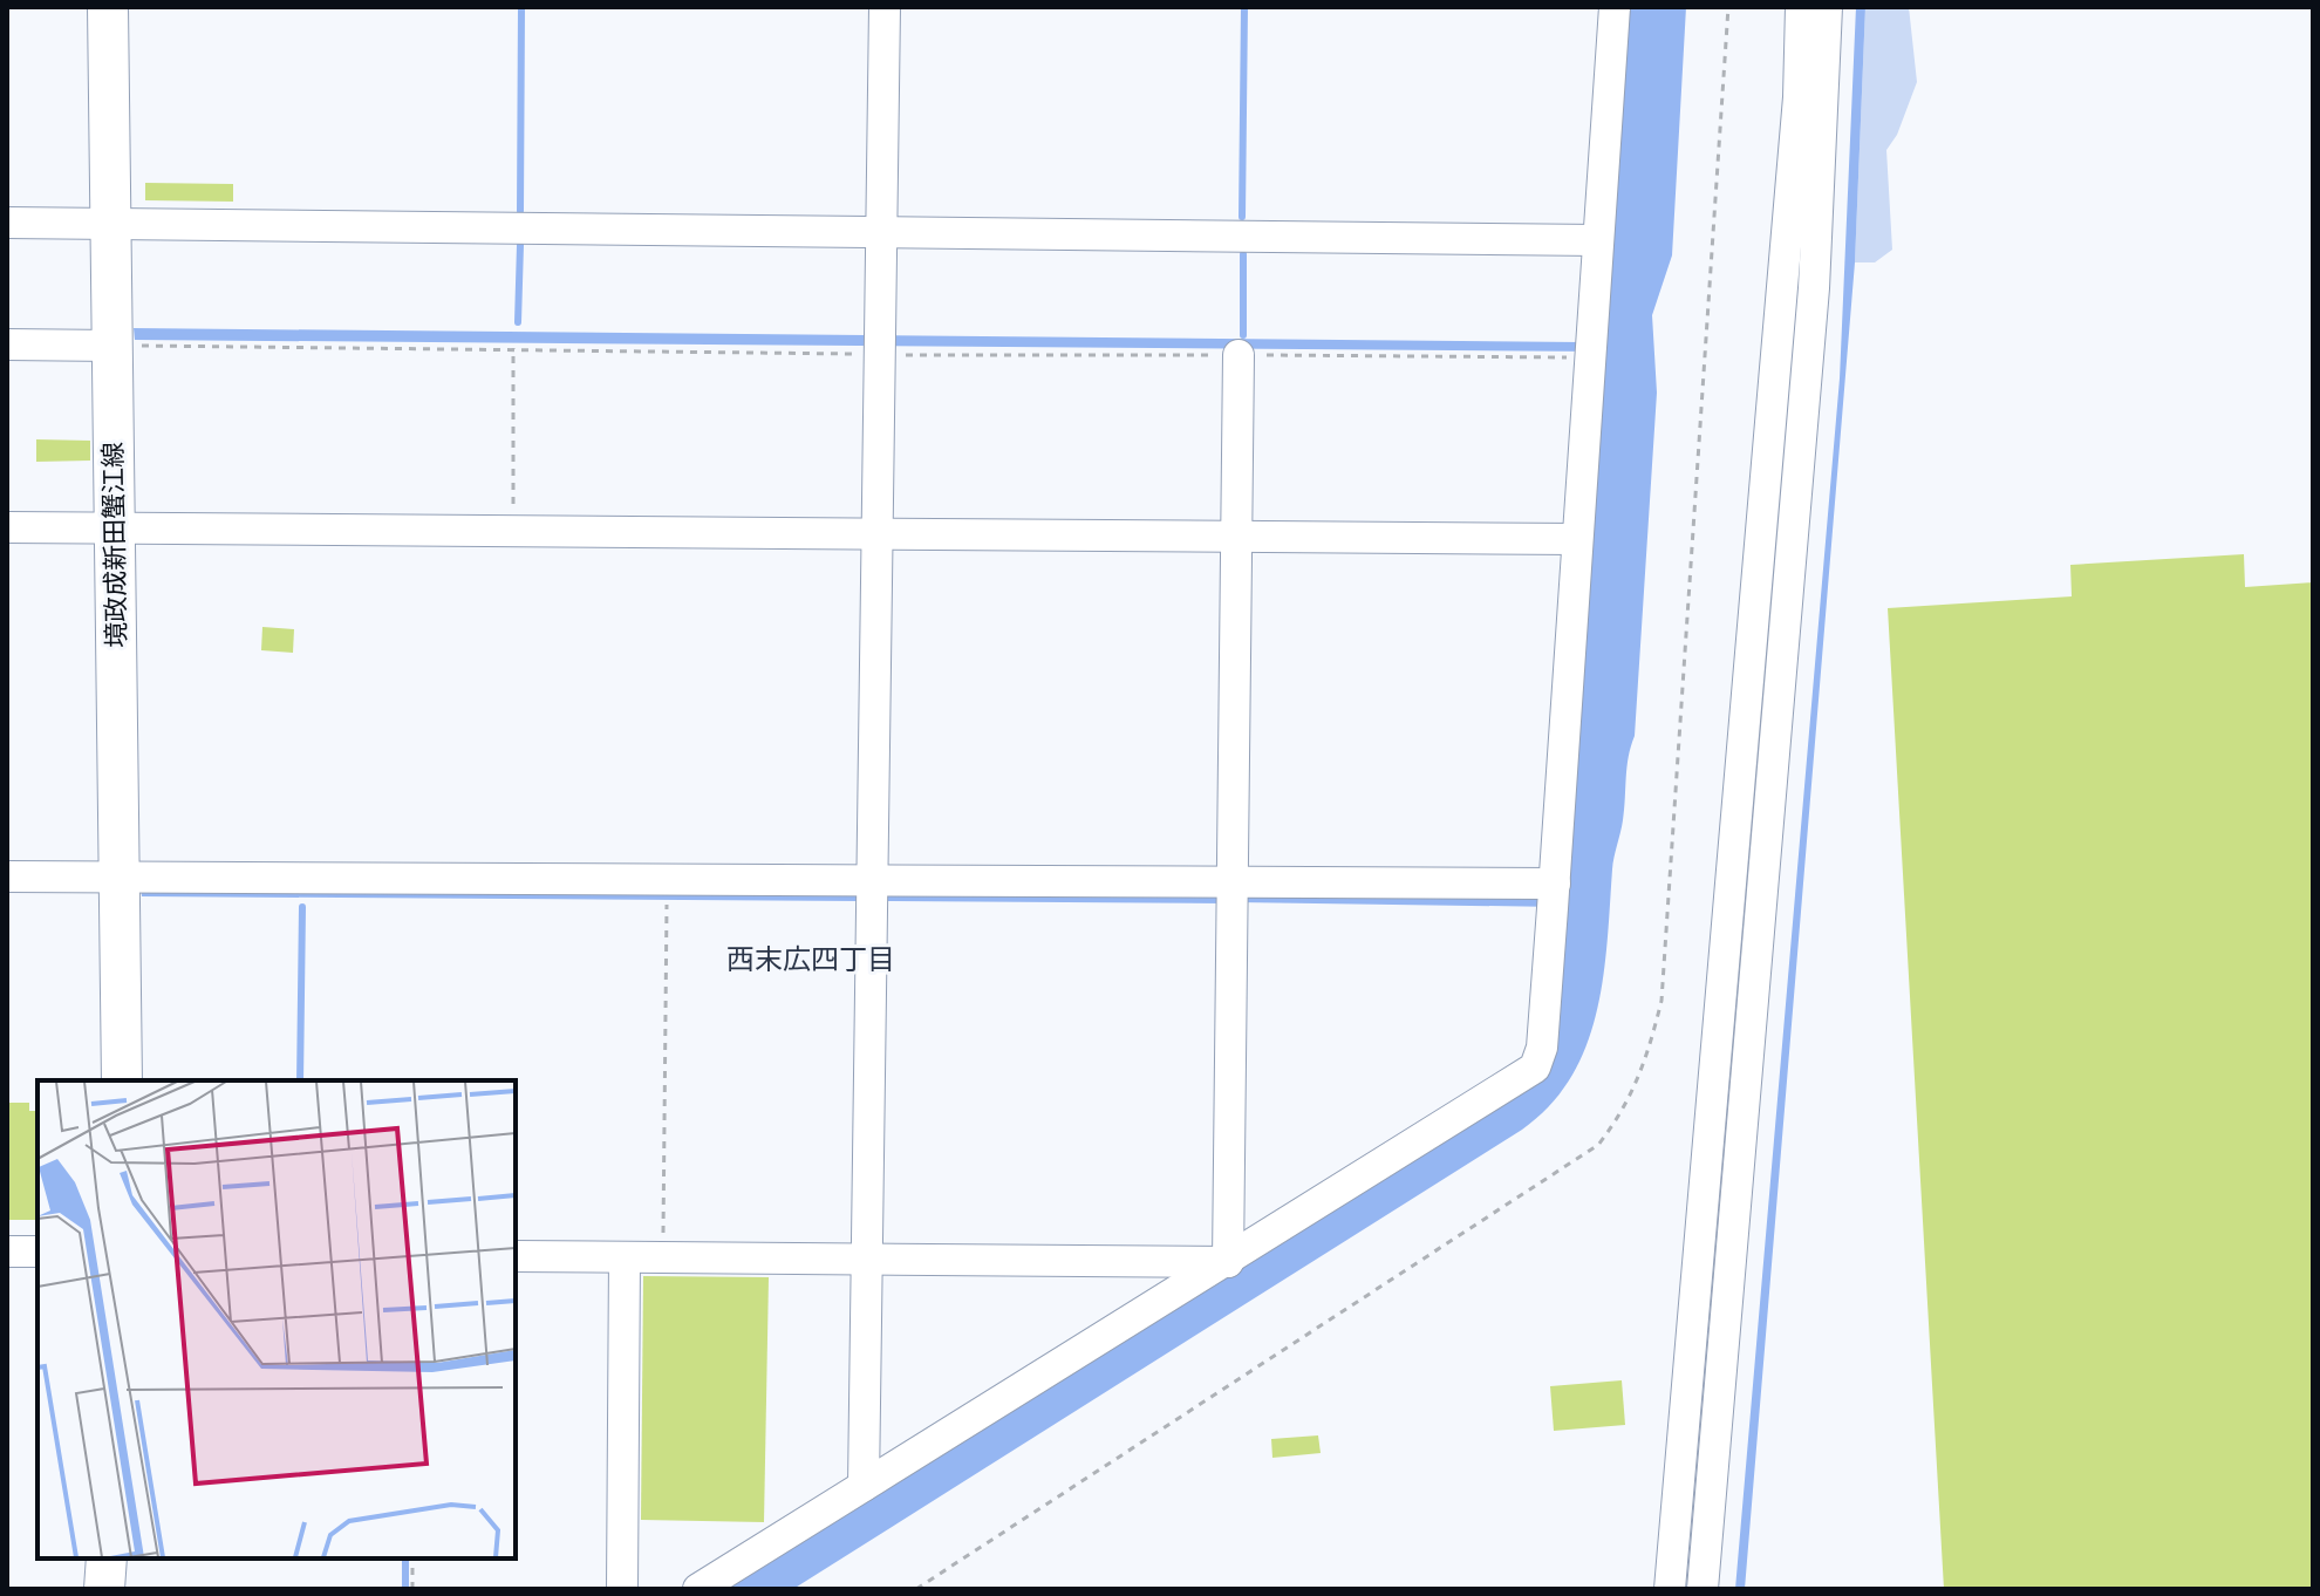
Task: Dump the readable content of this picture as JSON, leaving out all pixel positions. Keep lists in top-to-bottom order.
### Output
{
  "streets": {
    "main road": ["境政成新田蟹江線"]
  },
  "districts": ["西末広四丁目"]
}
